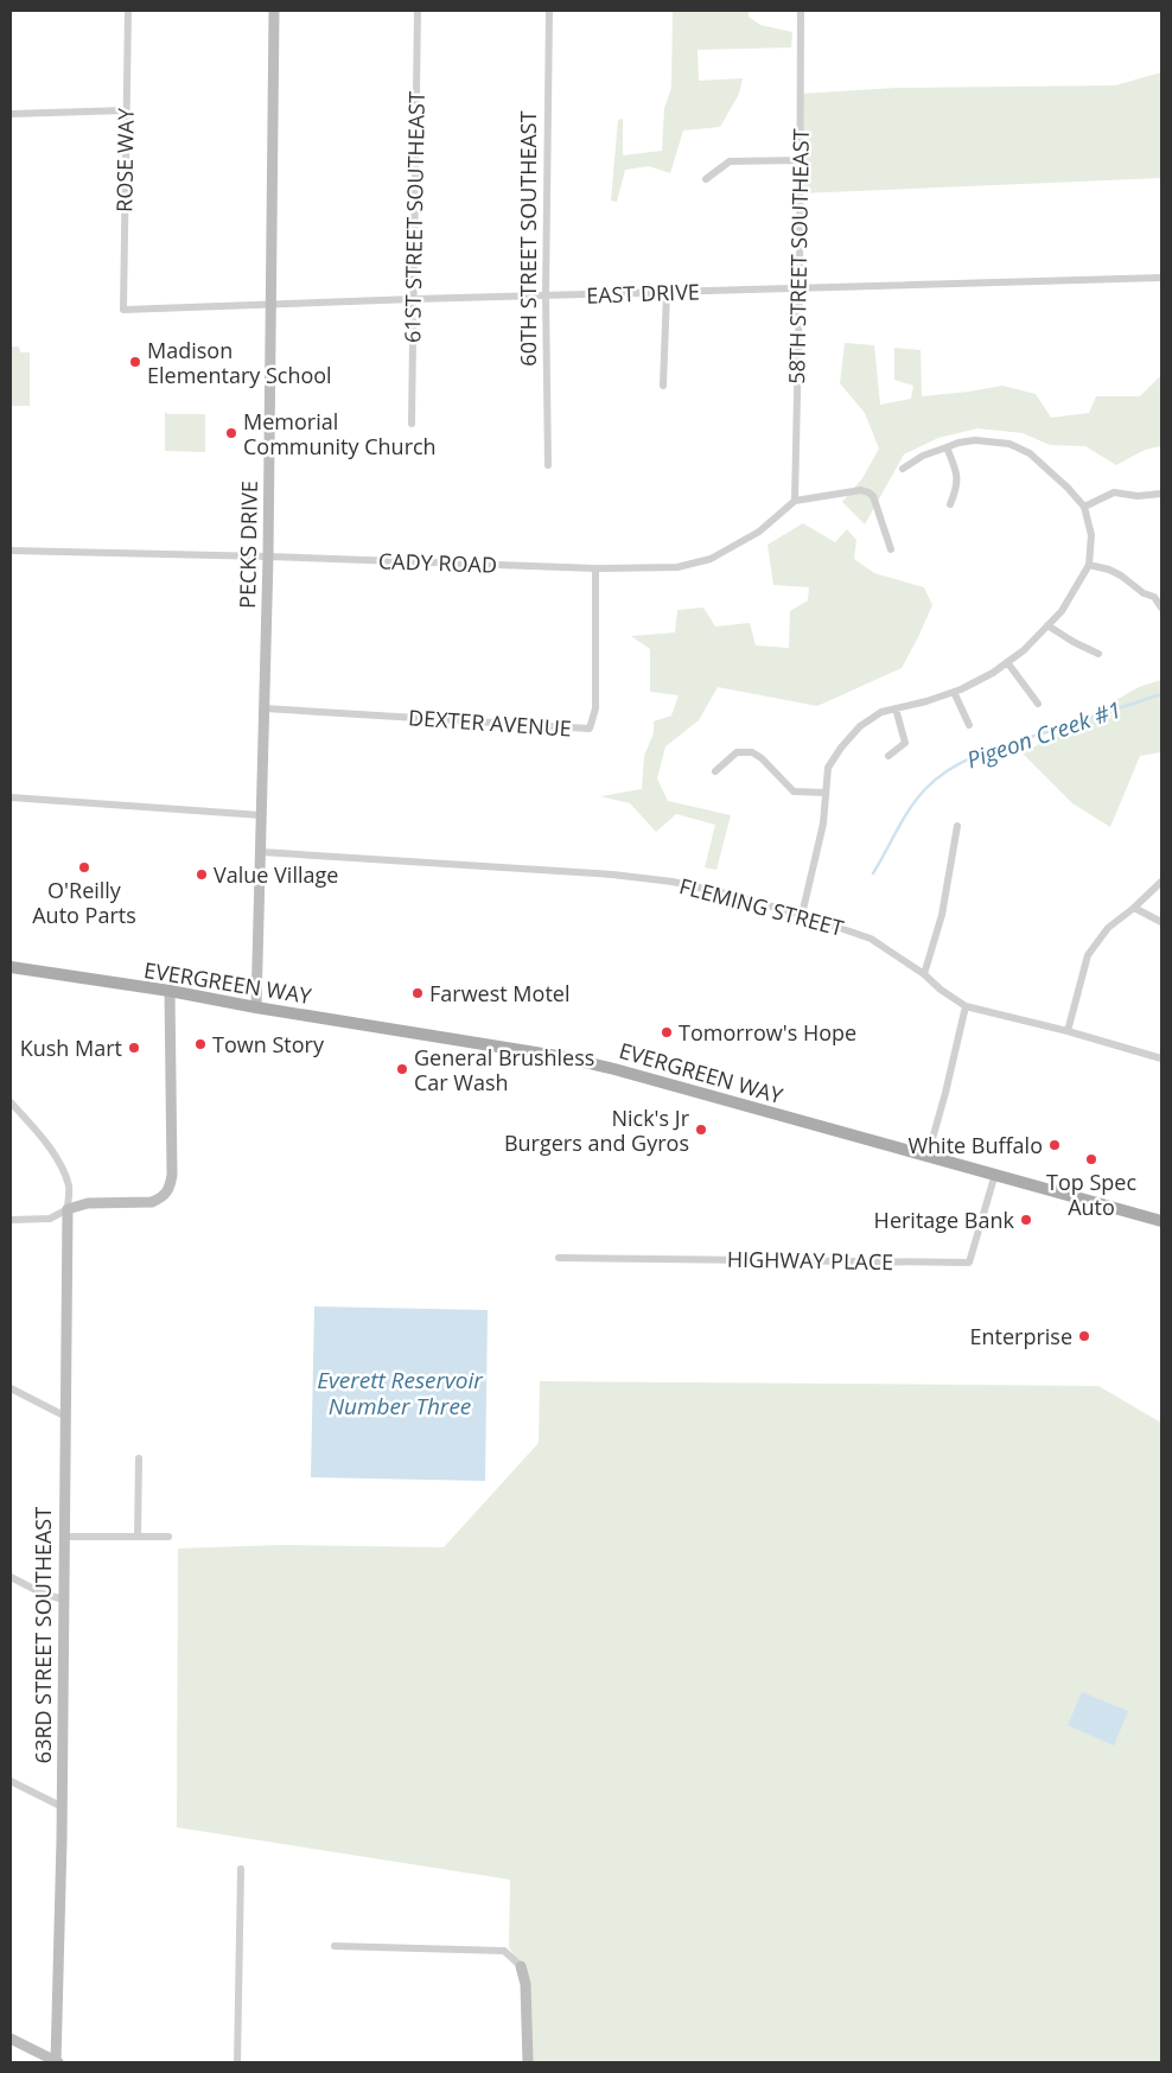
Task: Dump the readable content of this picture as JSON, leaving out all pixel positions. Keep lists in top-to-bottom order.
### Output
{
  "streets": {
    "main road": ["EVERGREEN WAY"],
    "street": [
      "ROSE WAY",
      "61ST STREET SOUTHEAST",
      "60TH STREET SOUTHEAST",
      "58TH STREET SOUTHEAST",
      "EAST DRIVE",
      "PECKS DRIVE",
      "CADY ROAD",
      "DEXTER AVENUE",
      "FLEMING STREET",
      "HIGHWAY PLACE",
      "63RD STREET SOUTHEAST"
    ]
  },
  "crossings": [
    ["ROSE WAY", "EAST DRIVE"],
    ["61ST STREET SOUTHEAST", "EAST DRIVE"],
    ["60TH STREET SOUTHEAST", "EAST DRIVE"],
    ["58TH STREET SOUTHEAST", "EAST DRIVE"],
    ["58TH STREET SOUTHEAST", "CADY ROAD"],
    ["EAST DRIVE", "PECKS DRIVE"],
    ["PECKS DRIVE", "CADY ROAD"],
    ["PECKS DRIVE", "DEXTER AVENUE"],
    ["PECKS DRIVE", "FLEMING STREET"],
    ["PECKS DRIVE", "EVERGREEN WAY"],
    ["CADY ROAD", "DEXTER AVENUE"],
    ["EVERGREEN WAY", "HIGHWAY PLACE"]
  ],
  "water": ["Pigeon Creek #1", "Everett Reservoir Number Three"],
  "places": [
    "Madison Elementary School",
    "Memorial Community Church",
    "O'Reilly Auto Parts",
    "Value Village",
    "Farwest Motel",
    "Tomorrow's Hope",
    "Town Story",
    "Kush Mart",
    "General Brushless Car Wash",
    "Nick's Jr Burgers and Gyros",
    "White Buffalo",
    "Top Spec Auto",
    "Heritage Bank",
    "Enterprise"
  ]
}
